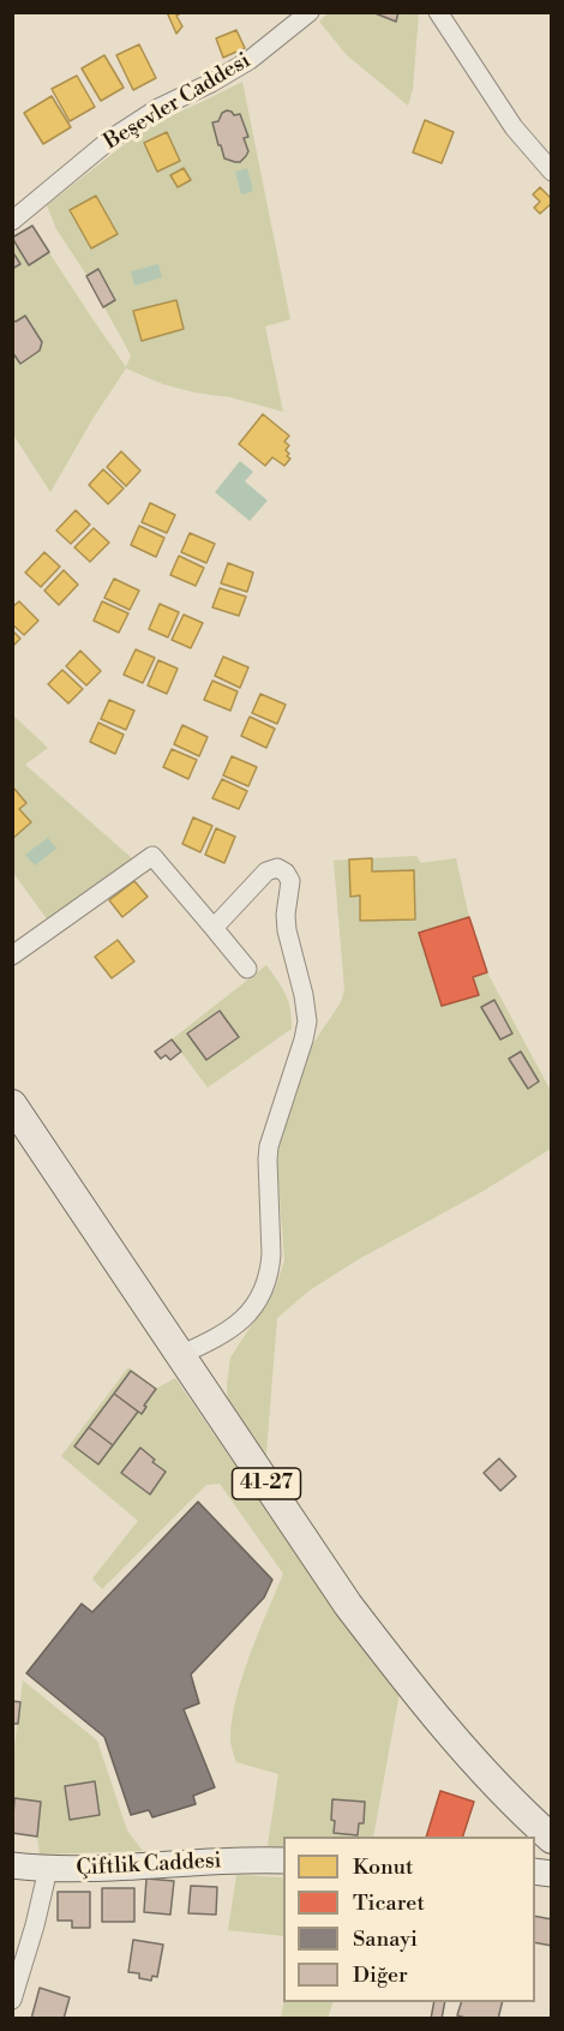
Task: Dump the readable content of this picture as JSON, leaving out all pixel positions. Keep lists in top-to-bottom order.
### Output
{
  "streets": {
    "main road": ["41-27"],
    "street": ["Beşevler Caddesi", "Çiftlik Caddesi"]
  },
  "legend": [
    "Konut",
    "Ticaret",
    "Sanayi",
    "Diğer"
  ]
}
